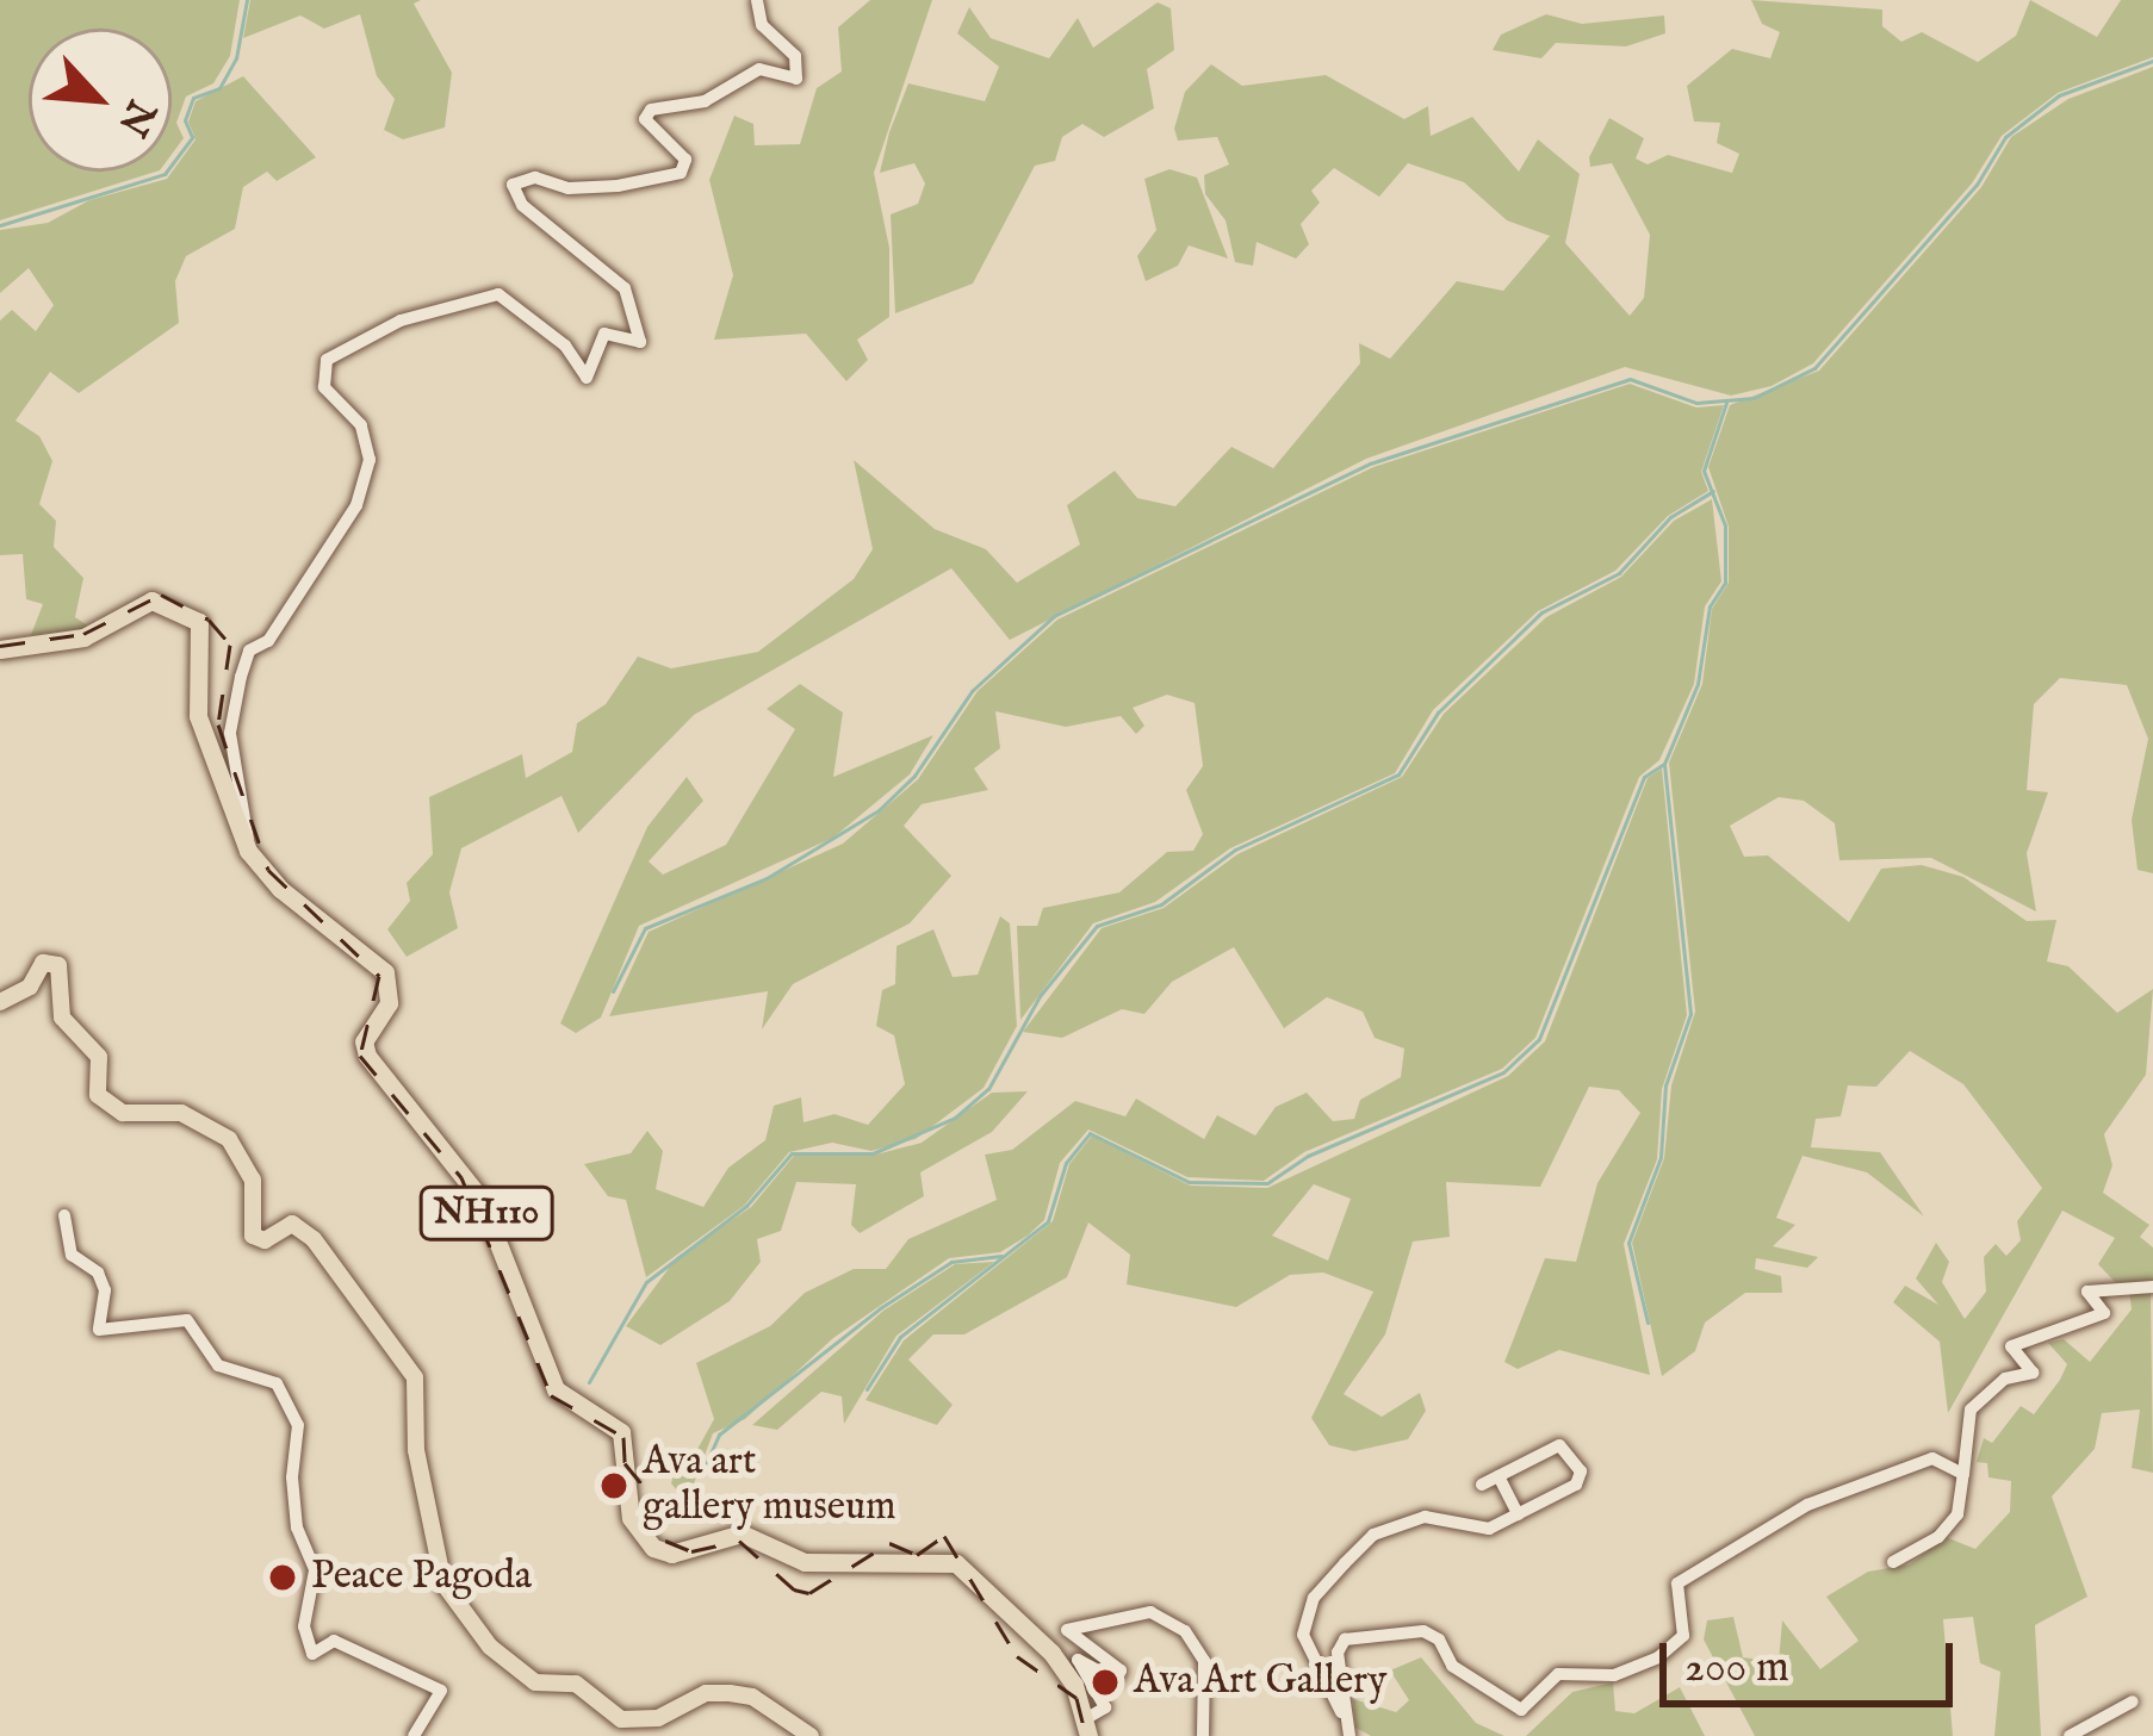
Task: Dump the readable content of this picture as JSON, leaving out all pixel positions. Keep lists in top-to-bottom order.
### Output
{
  "streets": {
    "highway": ["NH110"]
  },
  "places": ["Ava art gallery museum", "Peace Pagoda", "Ava Art Gallery"],
  "scale_bar": "200 m",
  "north": "bottom right"
}
